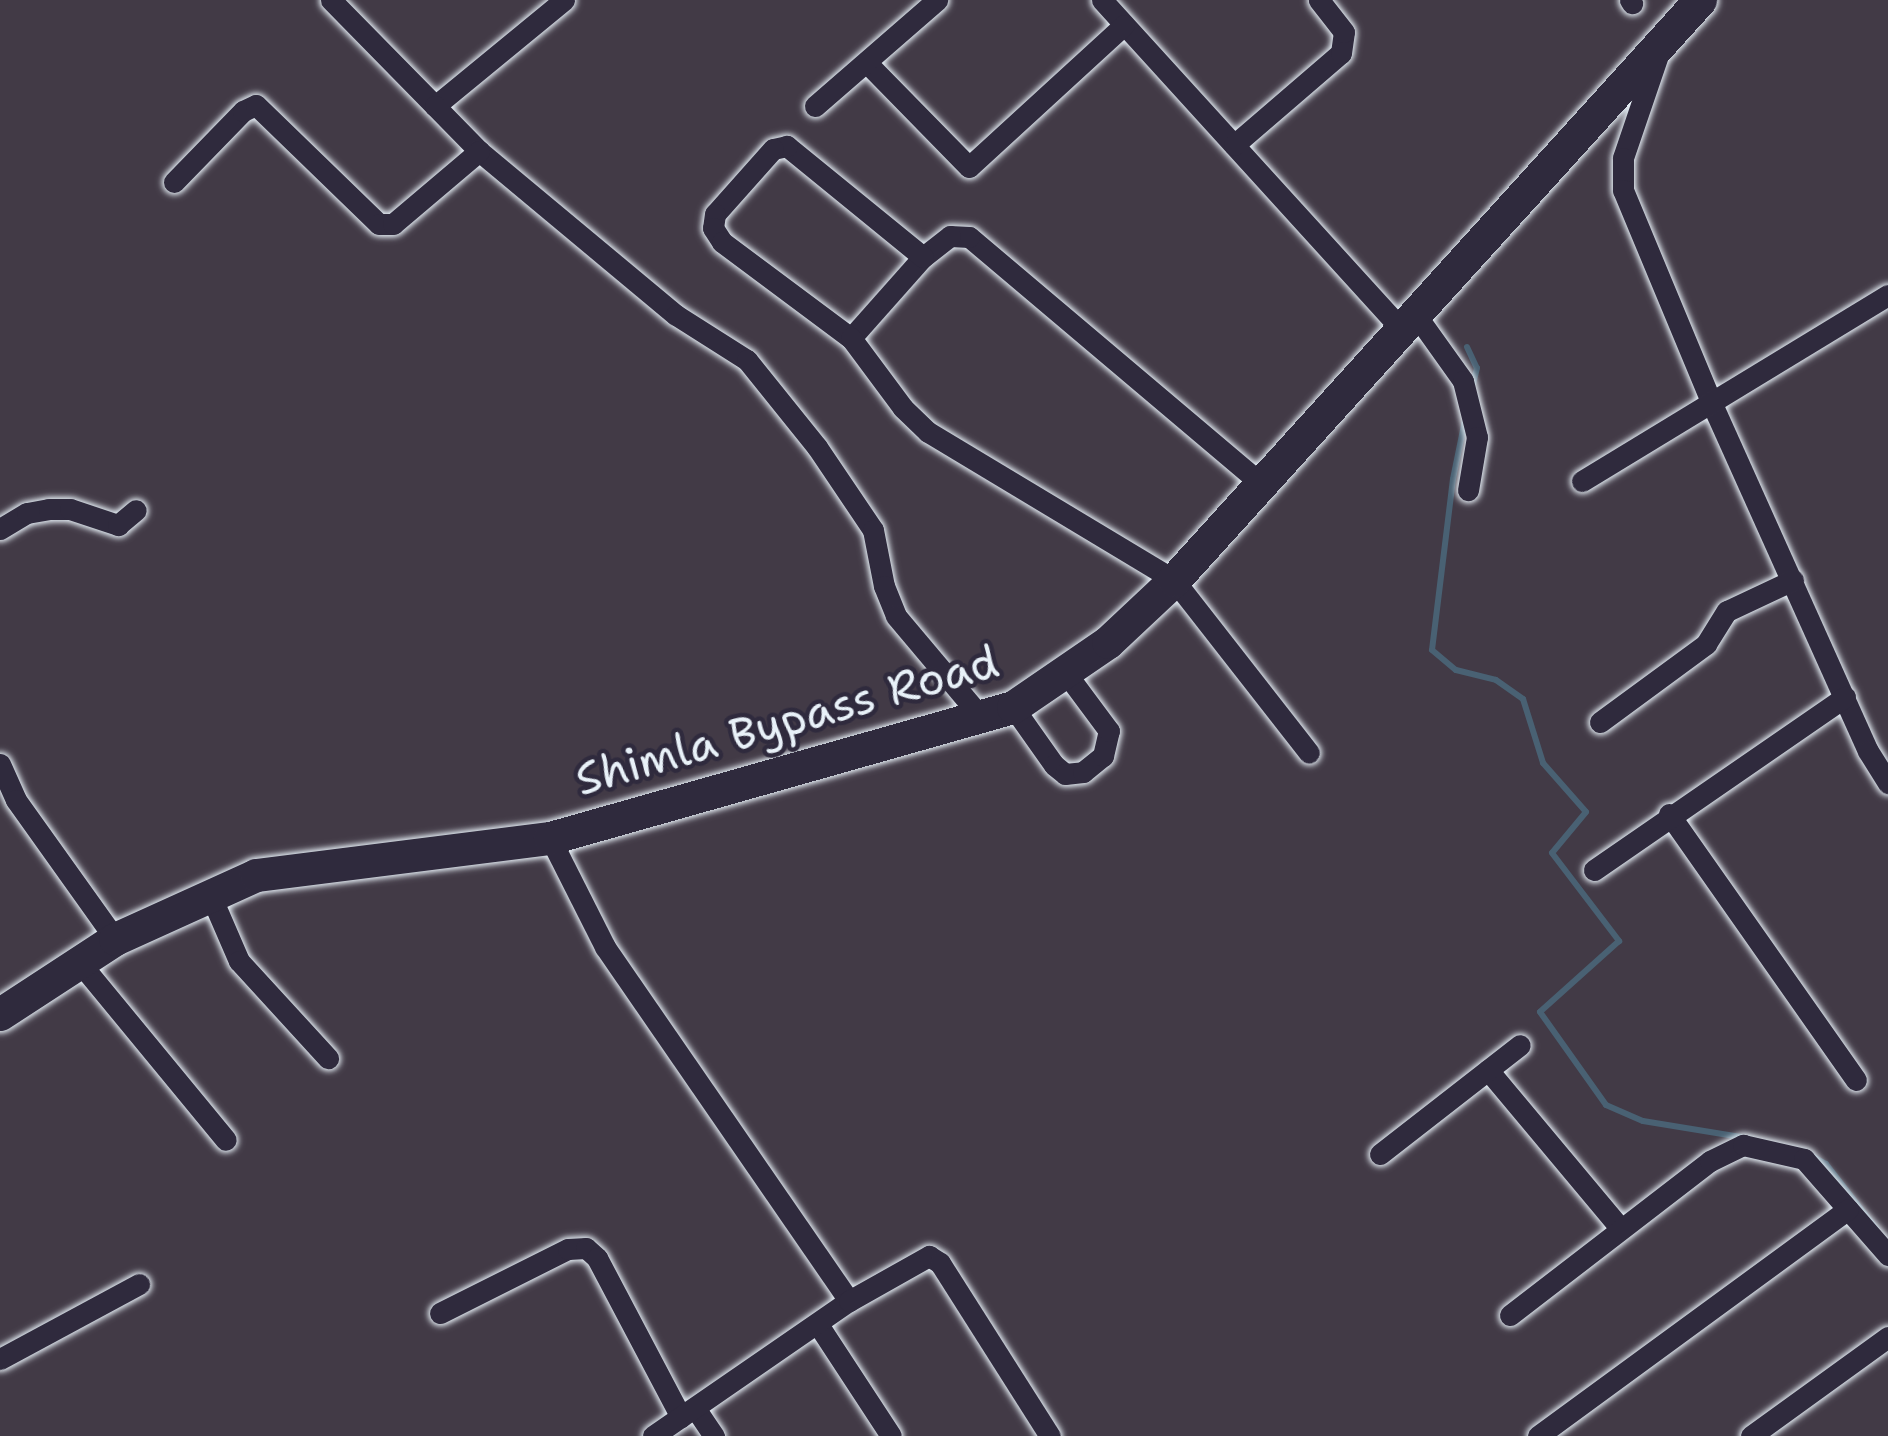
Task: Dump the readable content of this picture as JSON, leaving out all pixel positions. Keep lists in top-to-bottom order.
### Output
{
  "streets": {
    "highway": ["Shimla Bypass Road"]
  }
}
